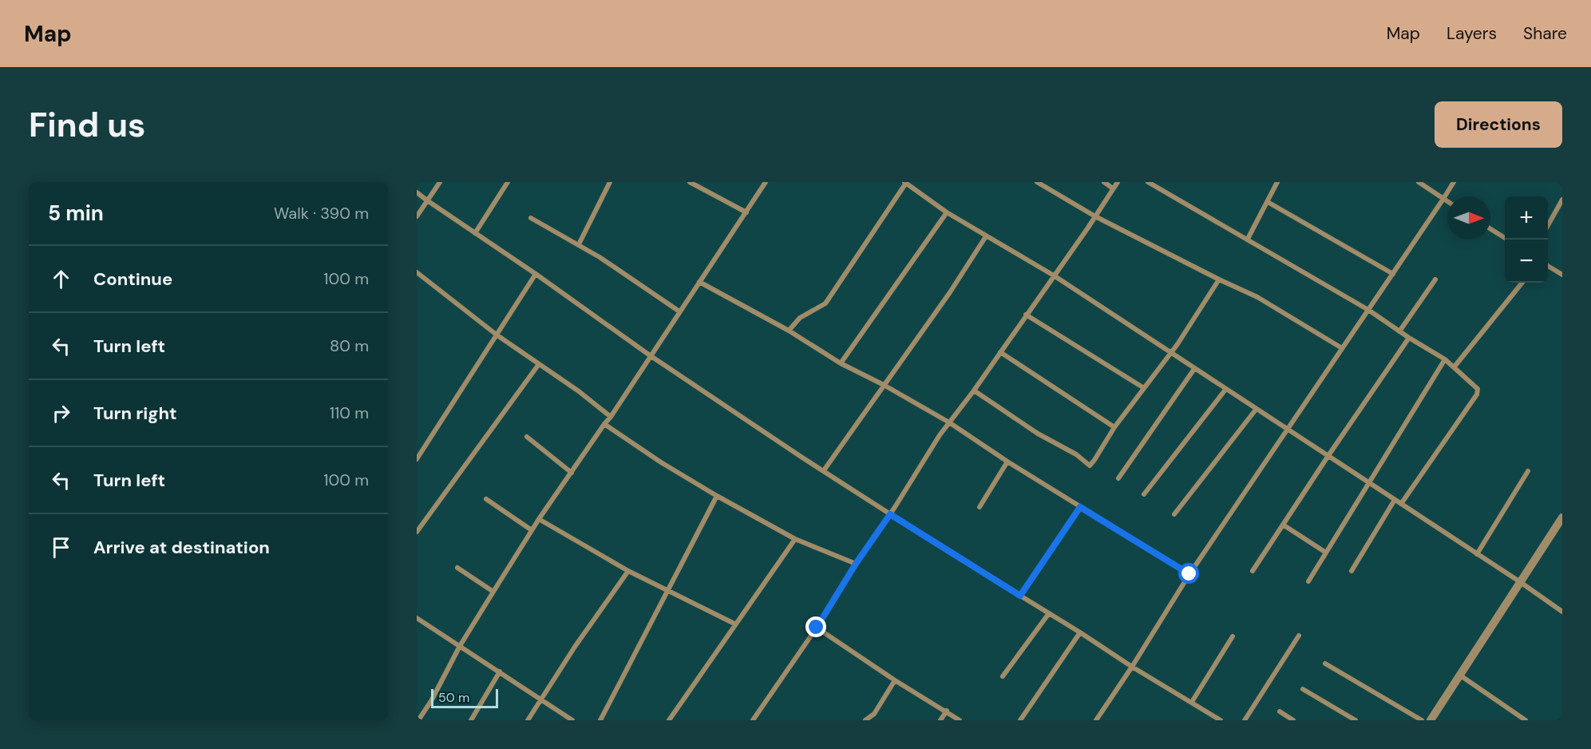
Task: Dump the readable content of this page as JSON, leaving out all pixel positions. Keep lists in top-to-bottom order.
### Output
{
  "scale_bar": "50 m",
  "north": "right",
  "page": {
    "header": "Map",
    "nav": ["Map", "Layers", "Share"],
    "buttons": "Directions",
    "title": "Find us",
    "heading": ["5 min", "Walk · 390 m"],
    "map_buttons": ["+", "−"],
    "list": [
      ["Continue", "100 m"],
      ["Turn left", "80 m"],
      ["Turn right", "110 m"],
      ["Turn left", "100 m"],
      "Arrive at destination"
    ],
    "scale": "50 m"
  }
}
